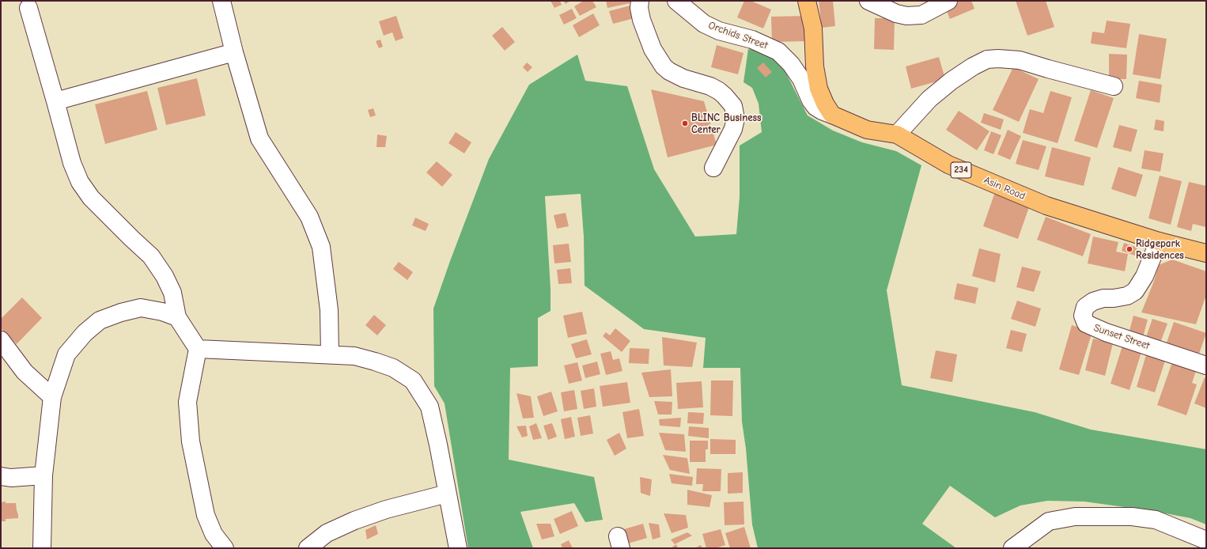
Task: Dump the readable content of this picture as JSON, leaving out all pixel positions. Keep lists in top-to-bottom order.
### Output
{
  "streets": {
    "main road": ["234", "Asin Road"],
    "street": ["Orchids Street", "Sunset Street"]
  },
  "crossings": [
    ["Orchids Street", "Asin Road"],
    ["Asin Road", "Sunset Street"]
  ],
  "places": ["BLINC Business Center", "Ridgepark Residences"]
}
